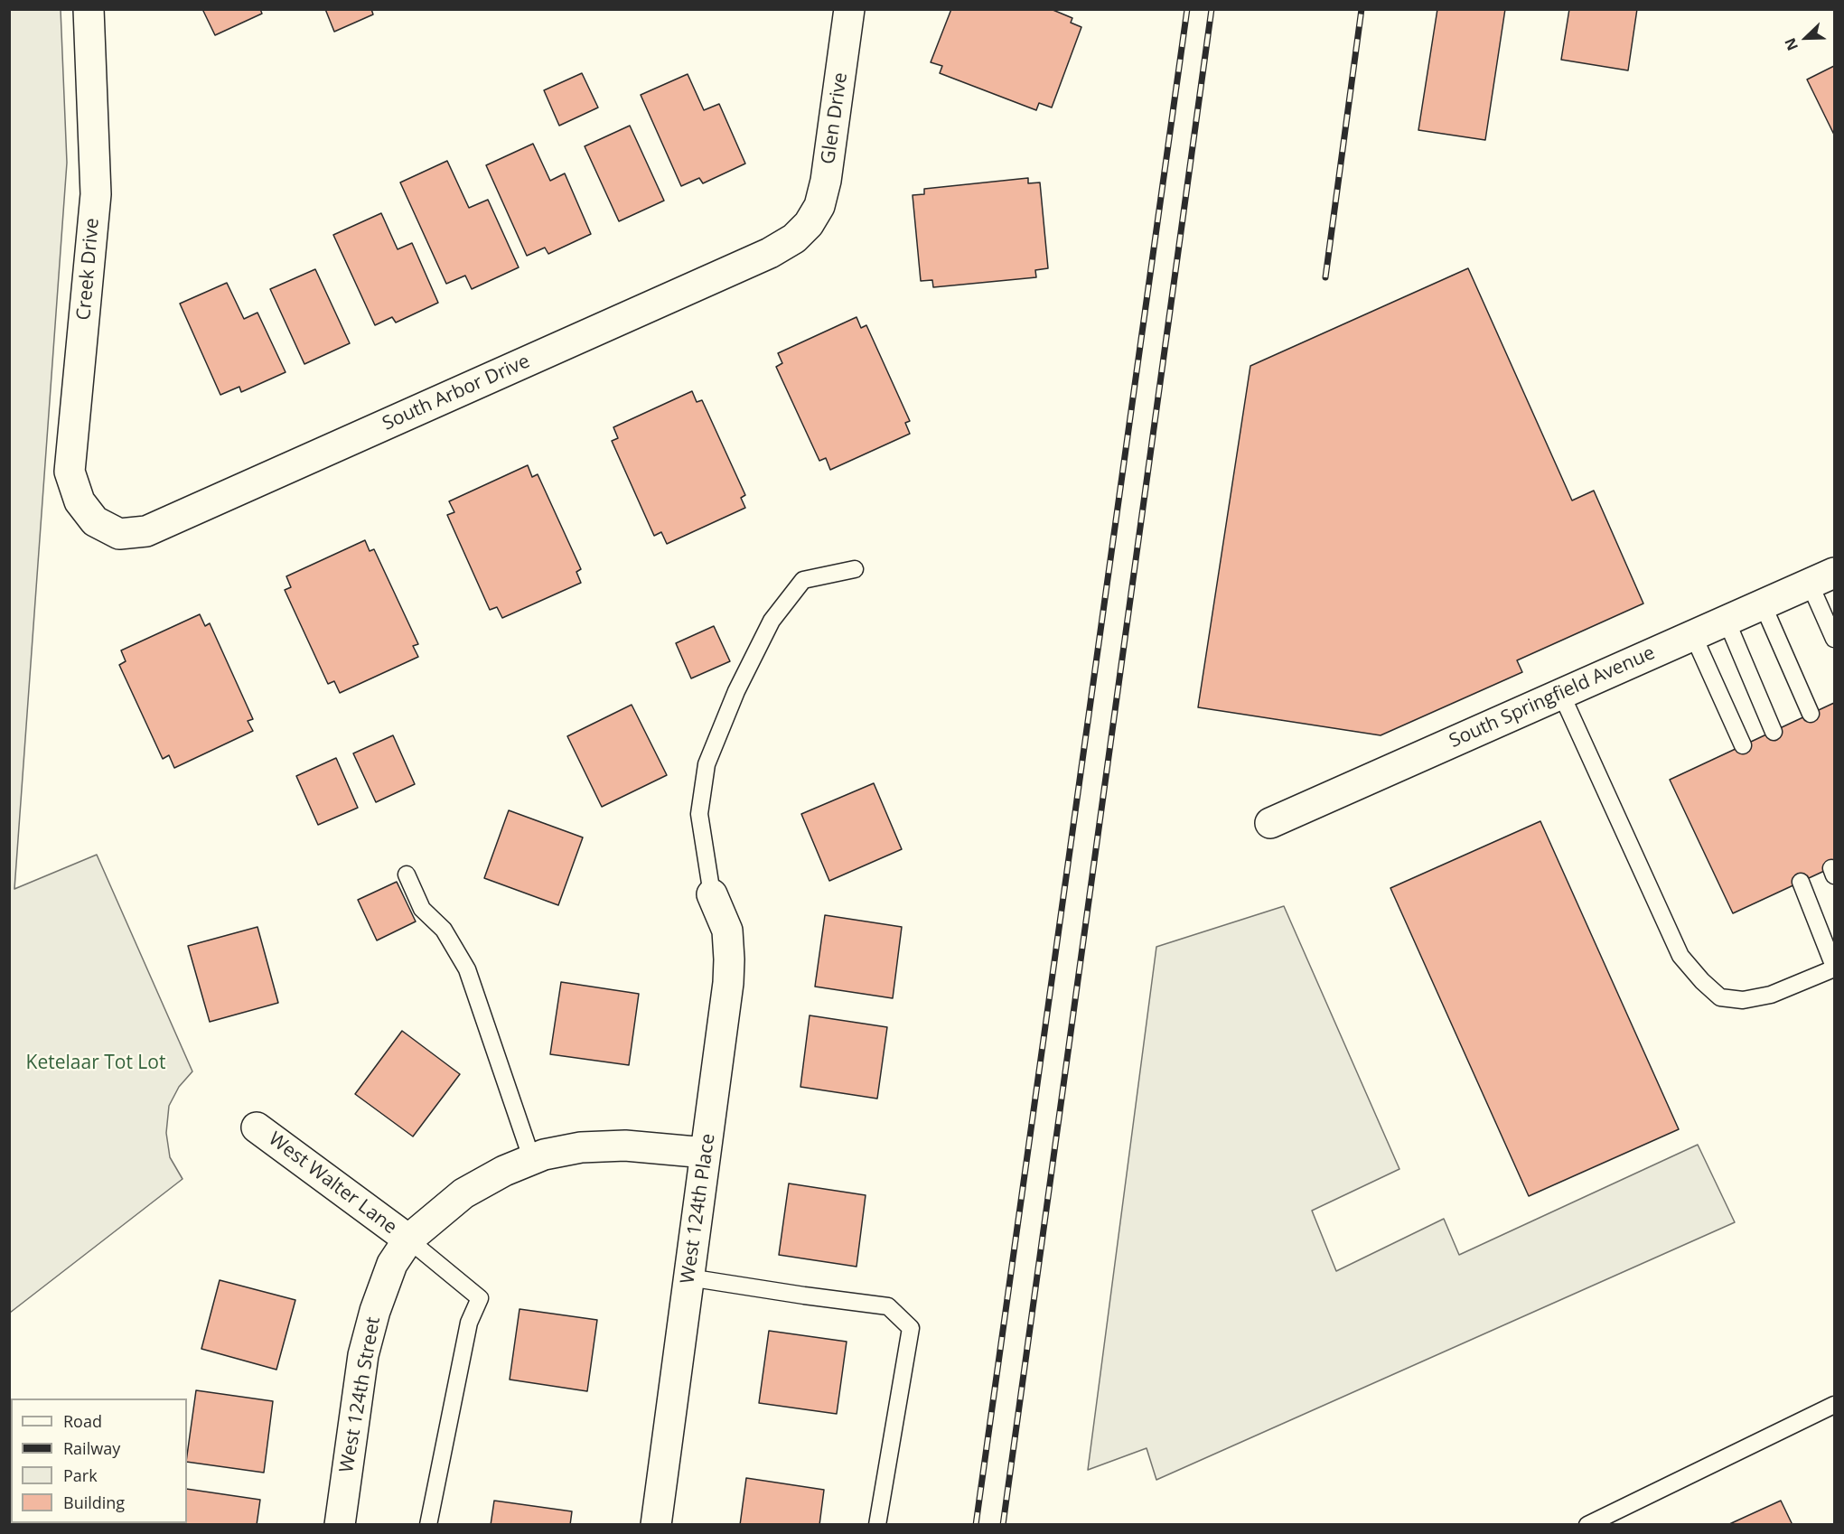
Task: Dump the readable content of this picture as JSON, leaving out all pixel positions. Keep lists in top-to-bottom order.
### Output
{
  "streets": {
    "street": [
      "Glen Drive",
      "Creek Drive",
      "South Arbor Drive",
      "South Springfield Avenue",
      "West Walter Lane",
      "West 124th Place",
      "West 124th Street"
    ]
  },
  "crossings": [
    ["Glen Drive", "South Arbor Drive"],
    ["Creek Drive", "South Arbor Drive"],
    ["West Walter Lane", "West 124th Place"],
    ["West Walter Lane", "West 124th Street"]
  ],
  "parks": ["Ketelaar Tot Lot"],
  "legend": [
    "Road",
    "Railway",
    "Park",
    "Building"
  ],
  "north": "bottom left"
}
